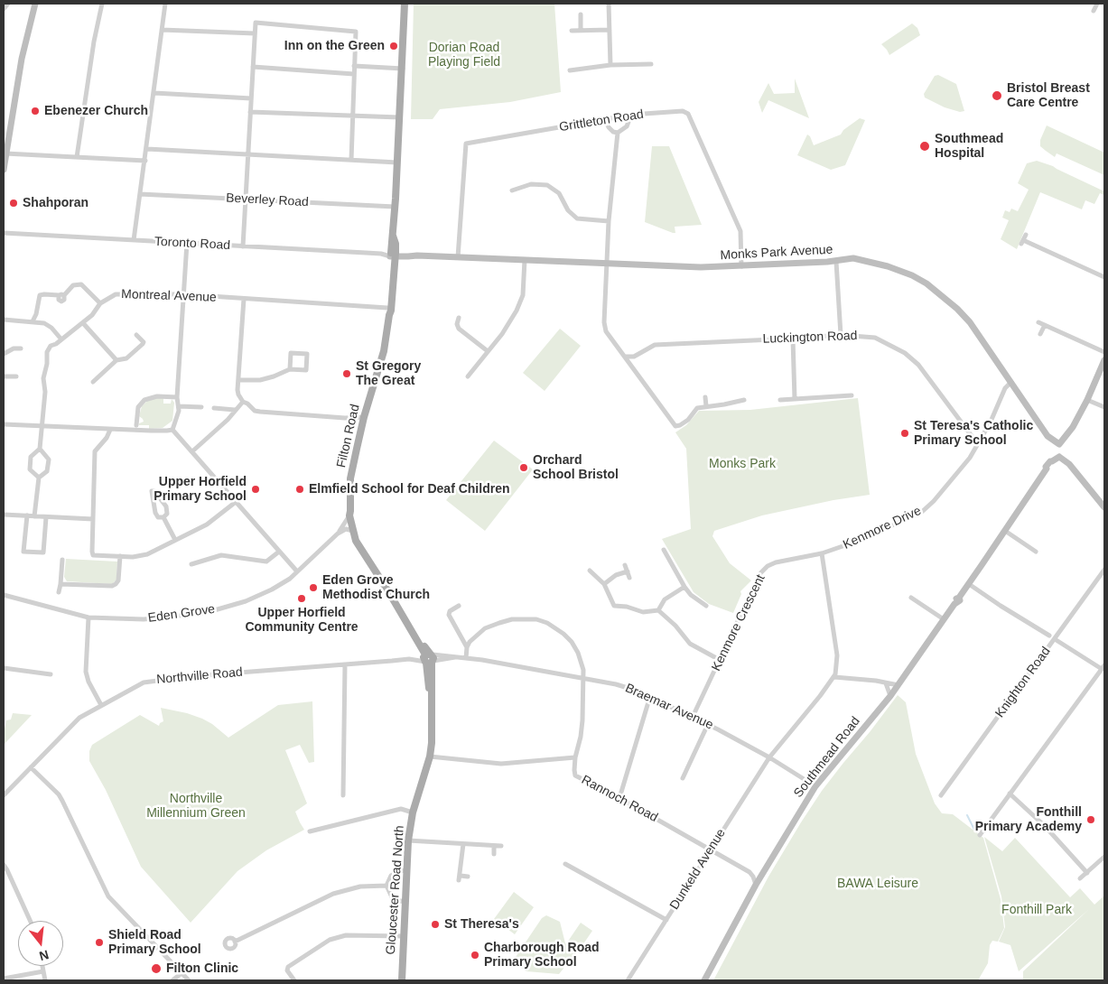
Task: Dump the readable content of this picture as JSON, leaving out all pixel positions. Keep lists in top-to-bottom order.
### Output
{
  "streets": {
    "main road": ["Filton Road", "Gloucester Road North"],
    "street": [
      "Grittleton Road",
      "Beverley Road",
      "Toronto Road",
      "Monks Park Avenue",
      "Montreal Avenue",
      "Luckington Road",
      "Kenmore Drive",
      "Eden Grove",
      "Kenmore Crescent",
      "Northville Road",
      "Knighton Road",
      "Braemar Avenue",
      "Southmead Road",
      "Rannoch Road",
      "Dunkeld Avenue"
    ]
  },
  "crossings": [
    ["Grittleton Road", "Monks Park Avenue"],
    ["Beverley Road", "Filton Road"],
    ["Toronto Road", "Monks Park Avenue"],
    ["Toronto Road", "Filton Road"],
    ["Monks Park Avenue", "Filton Road"],
    ["Monks Park Avenue", "Kenmore Drive"],
    ["Montreal Avenue", "Filton Road"],
    ["Luckington Road", "Kenmore Drive"],
    ["Filton Road", "Eden Grove"],
    ["Filton Road", "Northville Road"],
    ["Filton Road", "Braemar Avenue"],
    ["Filton Road", "Gloucester Road North"],
    ["Kenmore Drive", "Kenmore Crescent"],
    ["Kenmore Crescent", "Braemar Avenue"],
    ["Northville Road", "Braemar Avenue"],
    ["Northville Road", "Gloucester Road North"],
    ["Braemar Avenue", "Southmead Road"],
    ["Braemar Avenue", "Rannoch Road"],
    ["Braemar Avenue", "Dunkeld Avenue"],
    ["Braemar Avenue", "Gloucester Road North"],
    ["Rannoch Road", "Dunkeld Avenue"]
  ],
  "parks": [
    "Dorian Road Playing Field",
    "Monks Park",
    "Northville Millennium Green",
    "BAWA Leisure",
    "Fonthill Park"
  ],
  "places": [
    "Inn on the Green",
    "Bristol Breast Care Centre",
    "Ebenezer Church",
    "Southmead Hospital",
    "Shahporan",
    "St Gregory The Great",
    "St Teresa's Catholic Primary School",
    "Orchard School Bristol",
    "Upper Horfield Primary School",
    "Elmfield School for Deaf Children",
    "Eden Grove Methodist Church",
    "Upper Horfield Community Centre",
    "Fonthill Primary Academy",
    "St Theresa's",
    "Shield Road Primary School",
    "Charborough Road Primary School",
    "Filton Clinic"
  ],
  "north": "bottom"
}
